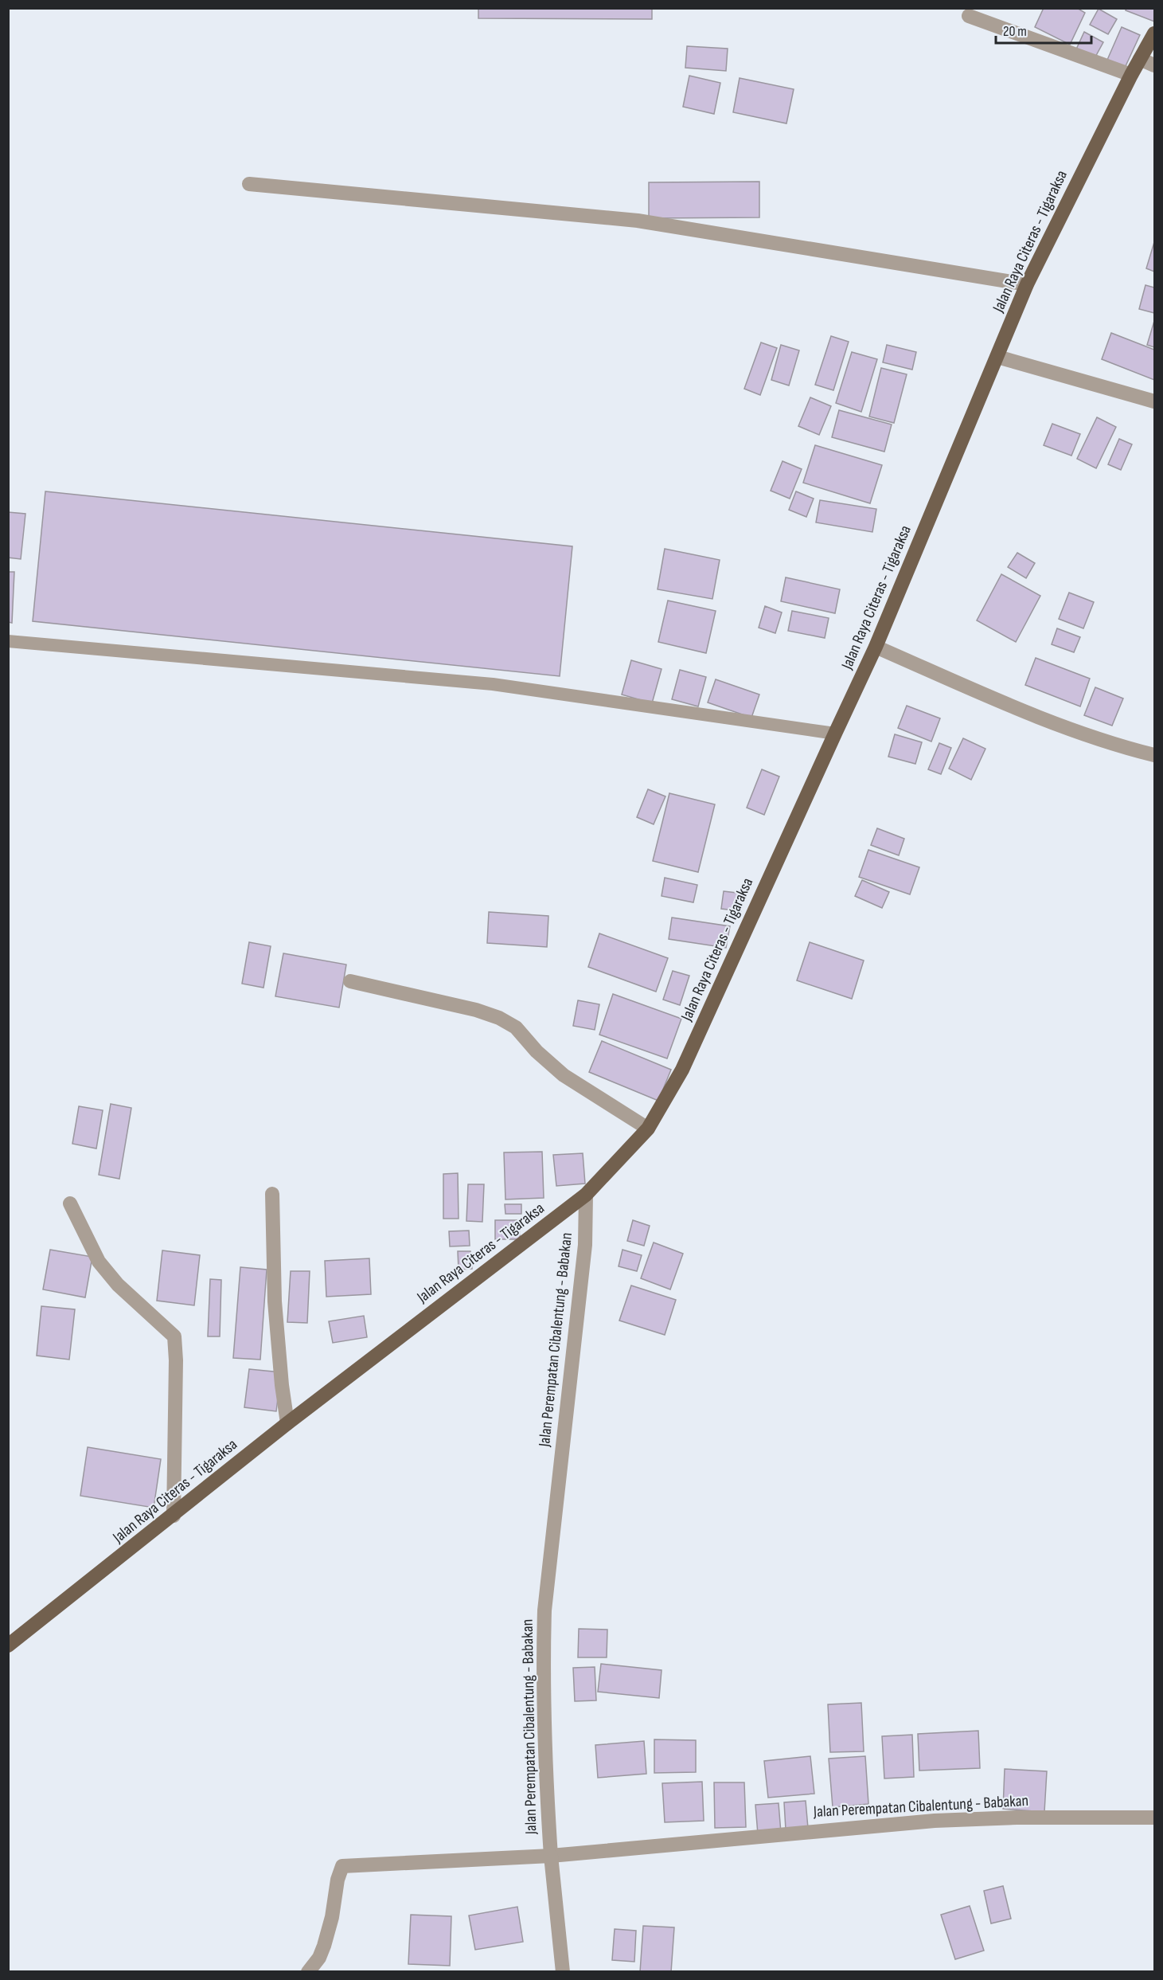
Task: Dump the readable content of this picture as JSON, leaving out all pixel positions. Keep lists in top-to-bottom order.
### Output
{
  "streets": {
    "main road": ["Jalan Raya Citeras - Tigaraksa"],
    "street": ["Jalan Perempatan Cibalentung - Babakan"]
  },
  "crossings": [
    ["Jalan Raya Citeras - Tigaraksa", "Jalan Perempatan Cibalentung - Babakan"]
  ],
  "scale_bar": "20 m"
}
